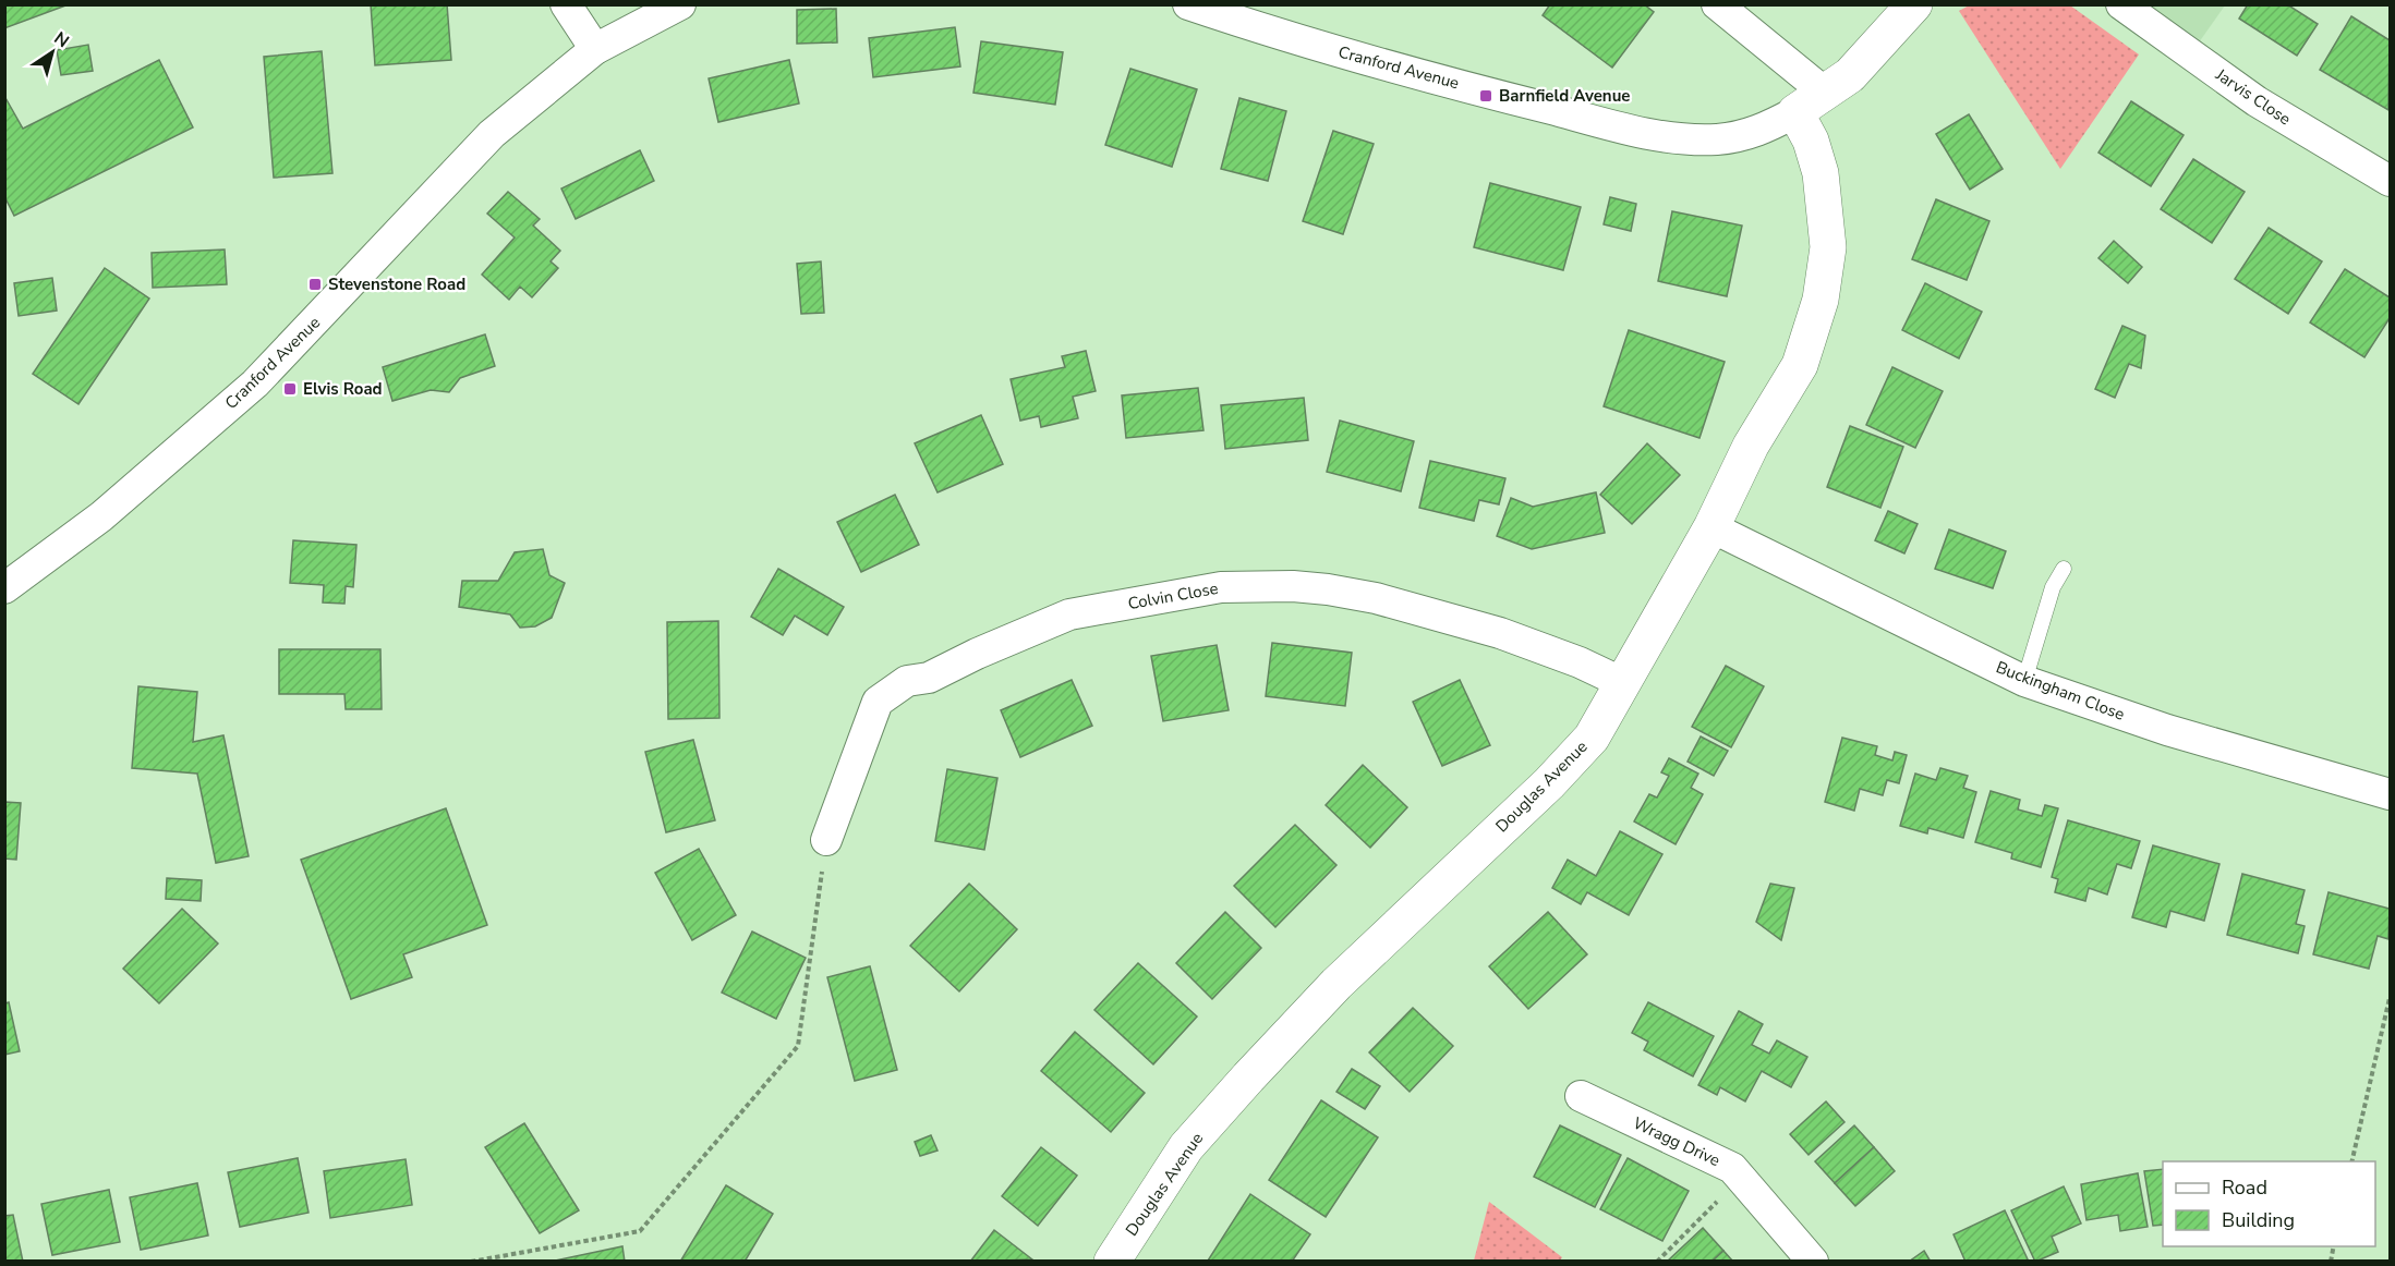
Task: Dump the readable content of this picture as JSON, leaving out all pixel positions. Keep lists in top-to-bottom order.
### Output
{
  "streets": {
    "street": [
      "Cranford Avenue",
      "Jarvis Close",
      "Colvin Close",
      "Buckingham Close",
      "Douglas Avenue",
      "Wragg Drive"
    ]
  },
  "crossings": [
    ["Cranford Avenue", "Douglas Avenue"],
    ["Colvin Close", "Douglas Avenue"],
    ["Buckingham Close", "Douglas Avenue"]
  ],
  "places": {
    "transit": ["Barnfield Avenue", "Stevenstone Road", "Elvis Road"]
  },
  "legend": ["Road", "Building"],
  "north": "top right"
}
